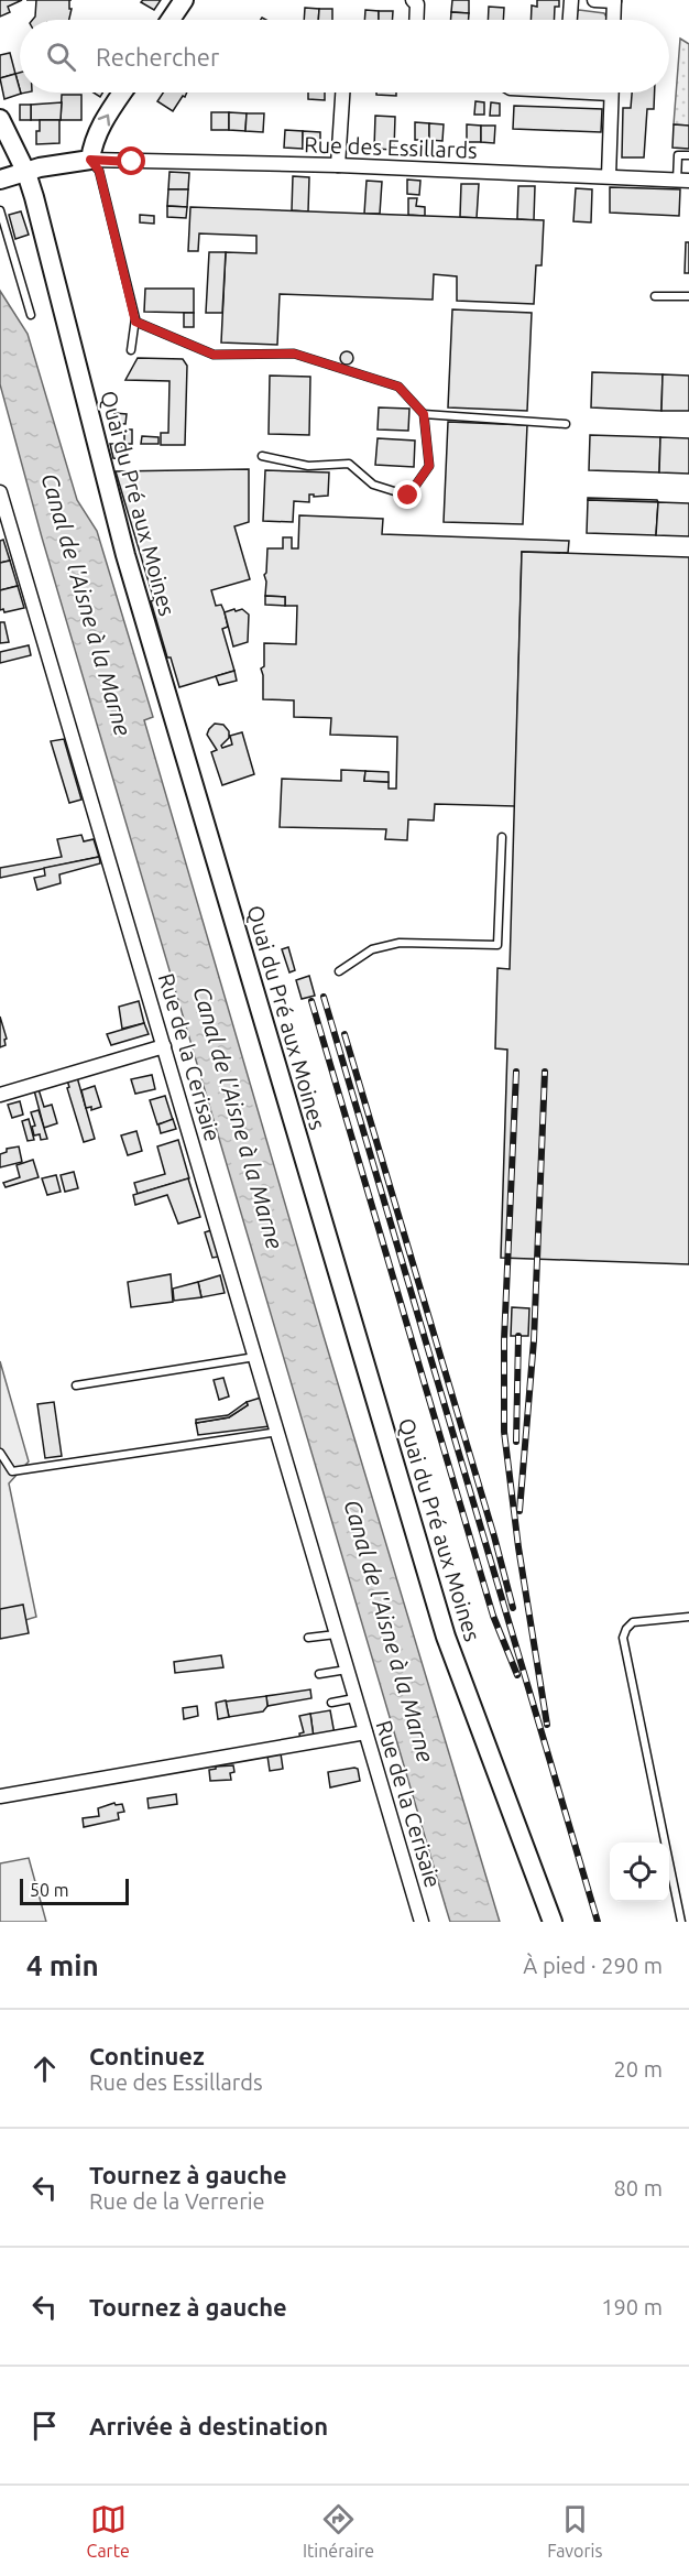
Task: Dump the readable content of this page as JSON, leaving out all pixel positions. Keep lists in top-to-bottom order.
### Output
{
  "streets": {
    "street": ["Rue des Essillards", "Quai du Pré aux Moines", "Rue de la Cerisaie"]
  },
  "water": ["Canal de l'Aisne à la Marne"],
  "scale_bar": "50 m",
  "page": {
    "search": "Rechercher",
    "scale": "50 m",
    "heading": ["4 min", "À pied · 290 m"],
    "list": [
      ["Continuez", "Rue des Essillards", "20 m"],
      ["Tournez à gauche", "Rue de la Verrerie", "80 m"],
      ["Tournez à gauche", "190 m"],
      "Arrivée à destination"
    ],
    "nav": ["Carte", "Itinéraire", "Favoris"]
  }
}
